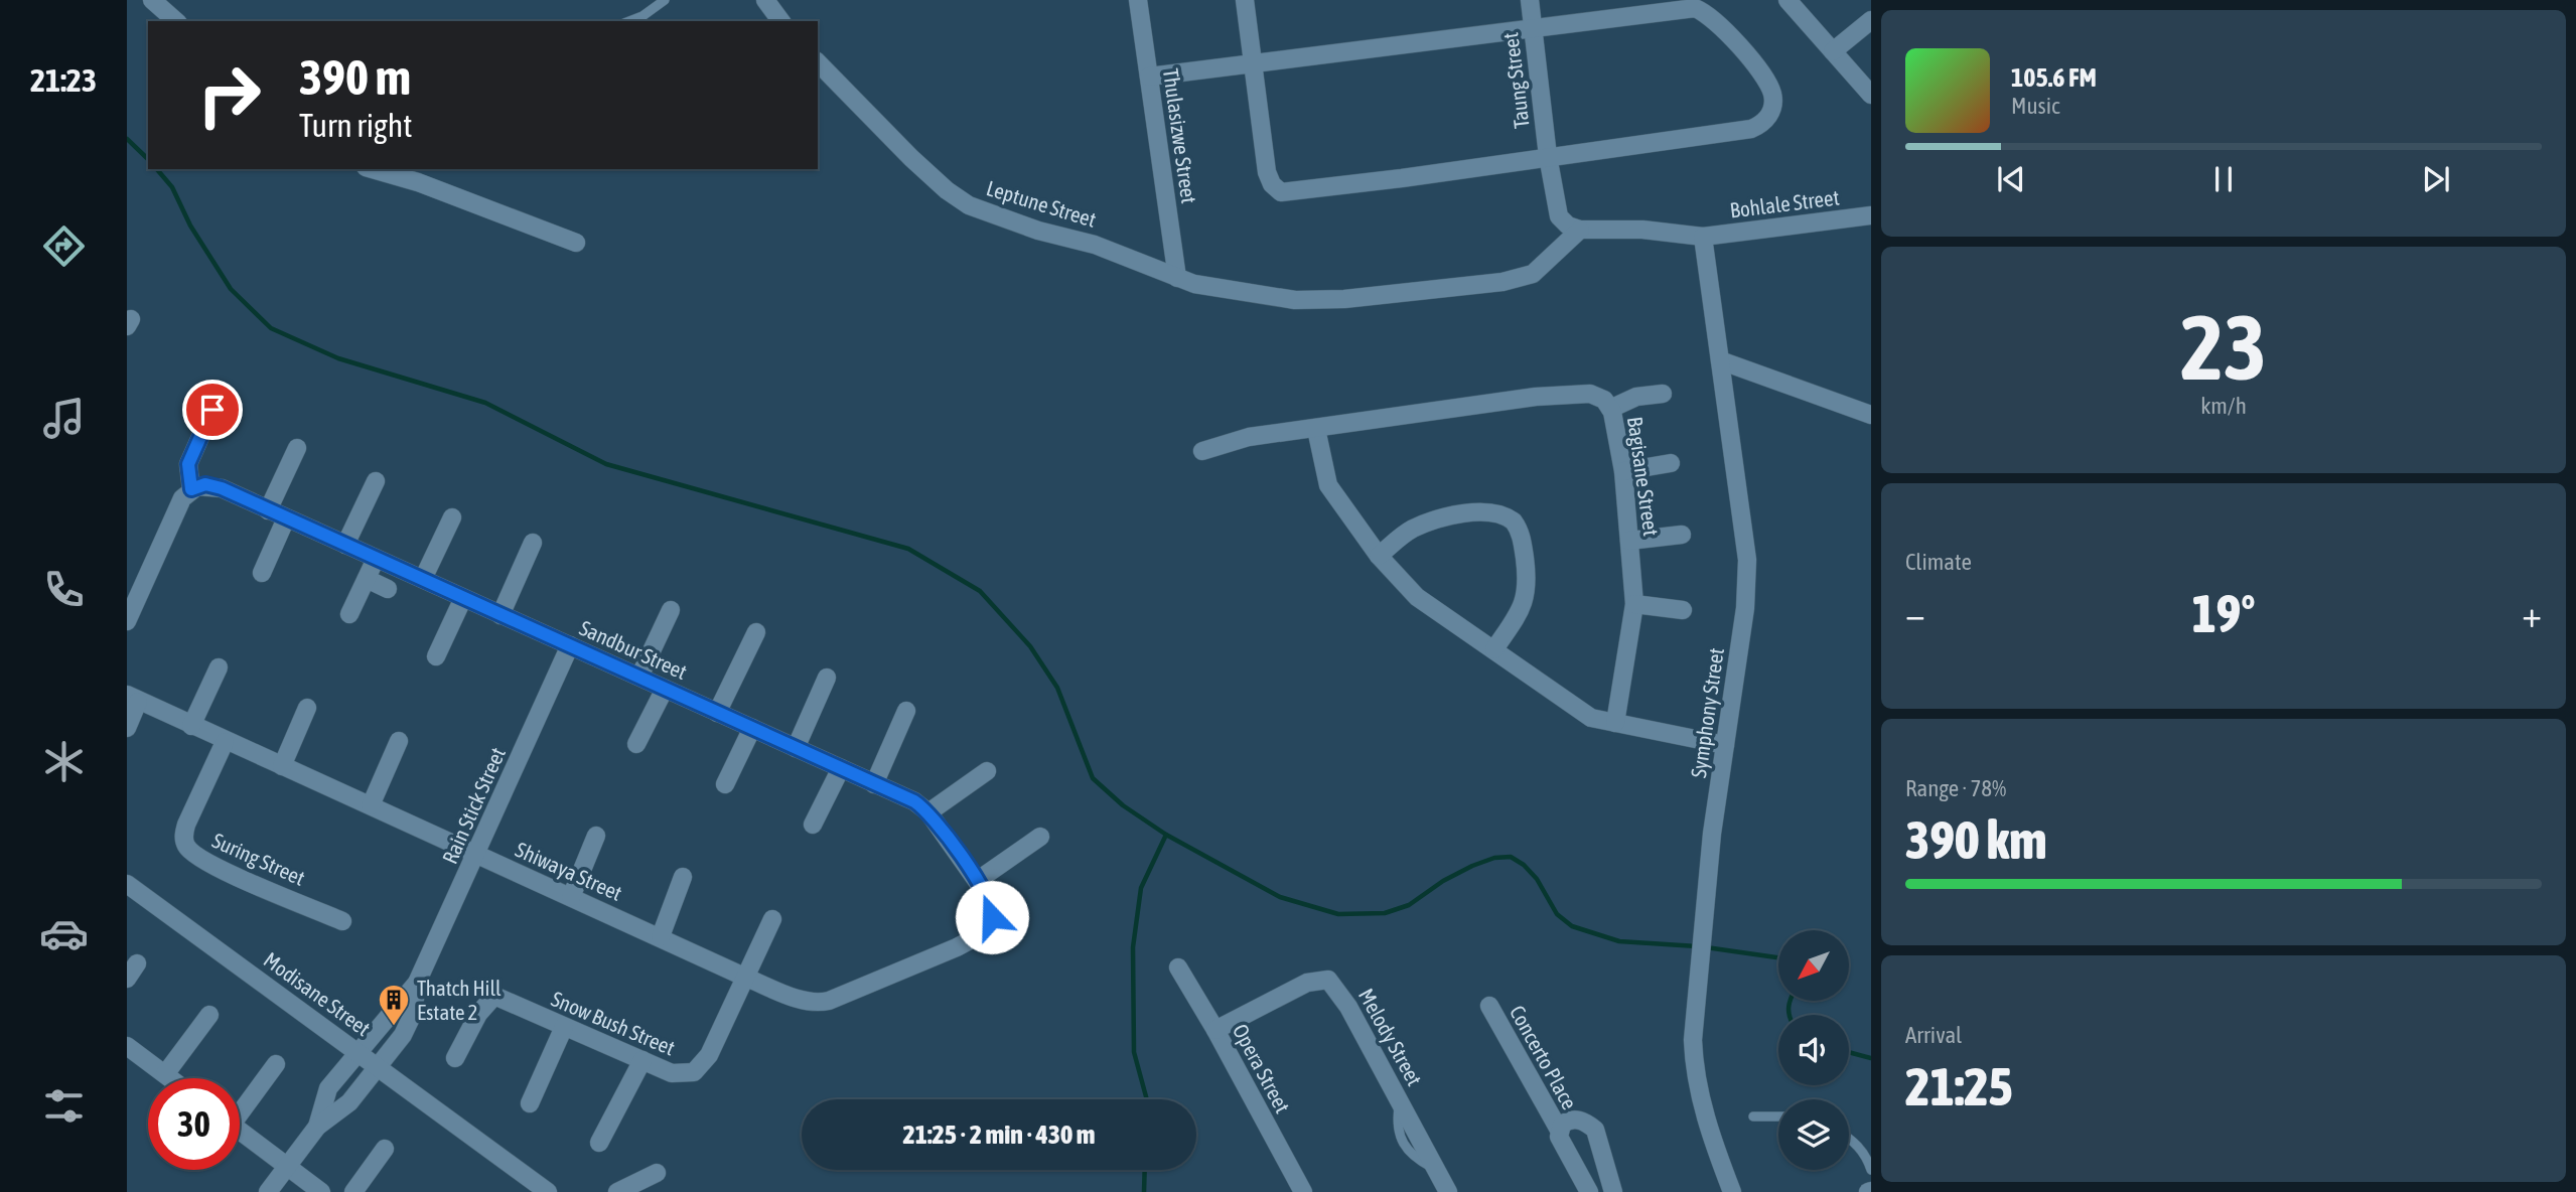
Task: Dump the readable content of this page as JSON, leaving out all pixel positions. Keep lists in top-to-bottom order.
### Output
{
  "streets": {
    "street": [
      "Taung Street",
      "Thulasizwe Street",
      "Leptune Street",
      "Bohlale Street",
      "Bagisane Street",
      "Sandbur Street",
      "Symphony Street",
      "Rain Stick Street",
      "Suring Street",
      "Shiwaya Street",
      "Modisane Street",
      "Snow Bush Street",
      "Melody Street",
      "Concerto Place",
      "Opera Street"
    ]
  },
  "crossings": [
    ["Taung Street", "Leptune Street"],
    ["Taung Street", "Bohlale Street"],
    ["Thulasizwe Street", "Leptune Street"],
    ["Leptune Street", "Bohlale Street"],
    ["Bohlale Street", "Symphony Street"],
    ["Sandbur Street", "Rain Stick Street"],
    ["Sandbur Street", "Shiwaya Street"],
    ["Rain Stick Street", "Shiwaya Street"],
    ["Rain Stick Street", "Modisane Street"],
    ["Suring Street", "Shiwaya Street"],
    ["Shiwaya Street", "Snow Bush Street"],
    ["Melody Street", "Opera Street"]
  ],
  "places": {
    "building": ["Thatch Hill Estate 2"]
  },
  "north": "bottom left",
  "page": {
    "tabs": "21:23",
    "turn": ["390 m", "Turn right"],
    "song": ["105.6 FM", "Music"],
    "tile": [
      ["23", "km/h"],
      "Climate",
      ["Range · 78%", "390 km"],
      ["Arrival", "21:25"]
    ],
    "heat": ["−", "19°", "+"],
    "limit": "30",
    "trip": "21:25 · 2 min · 430 m"
  }
}
